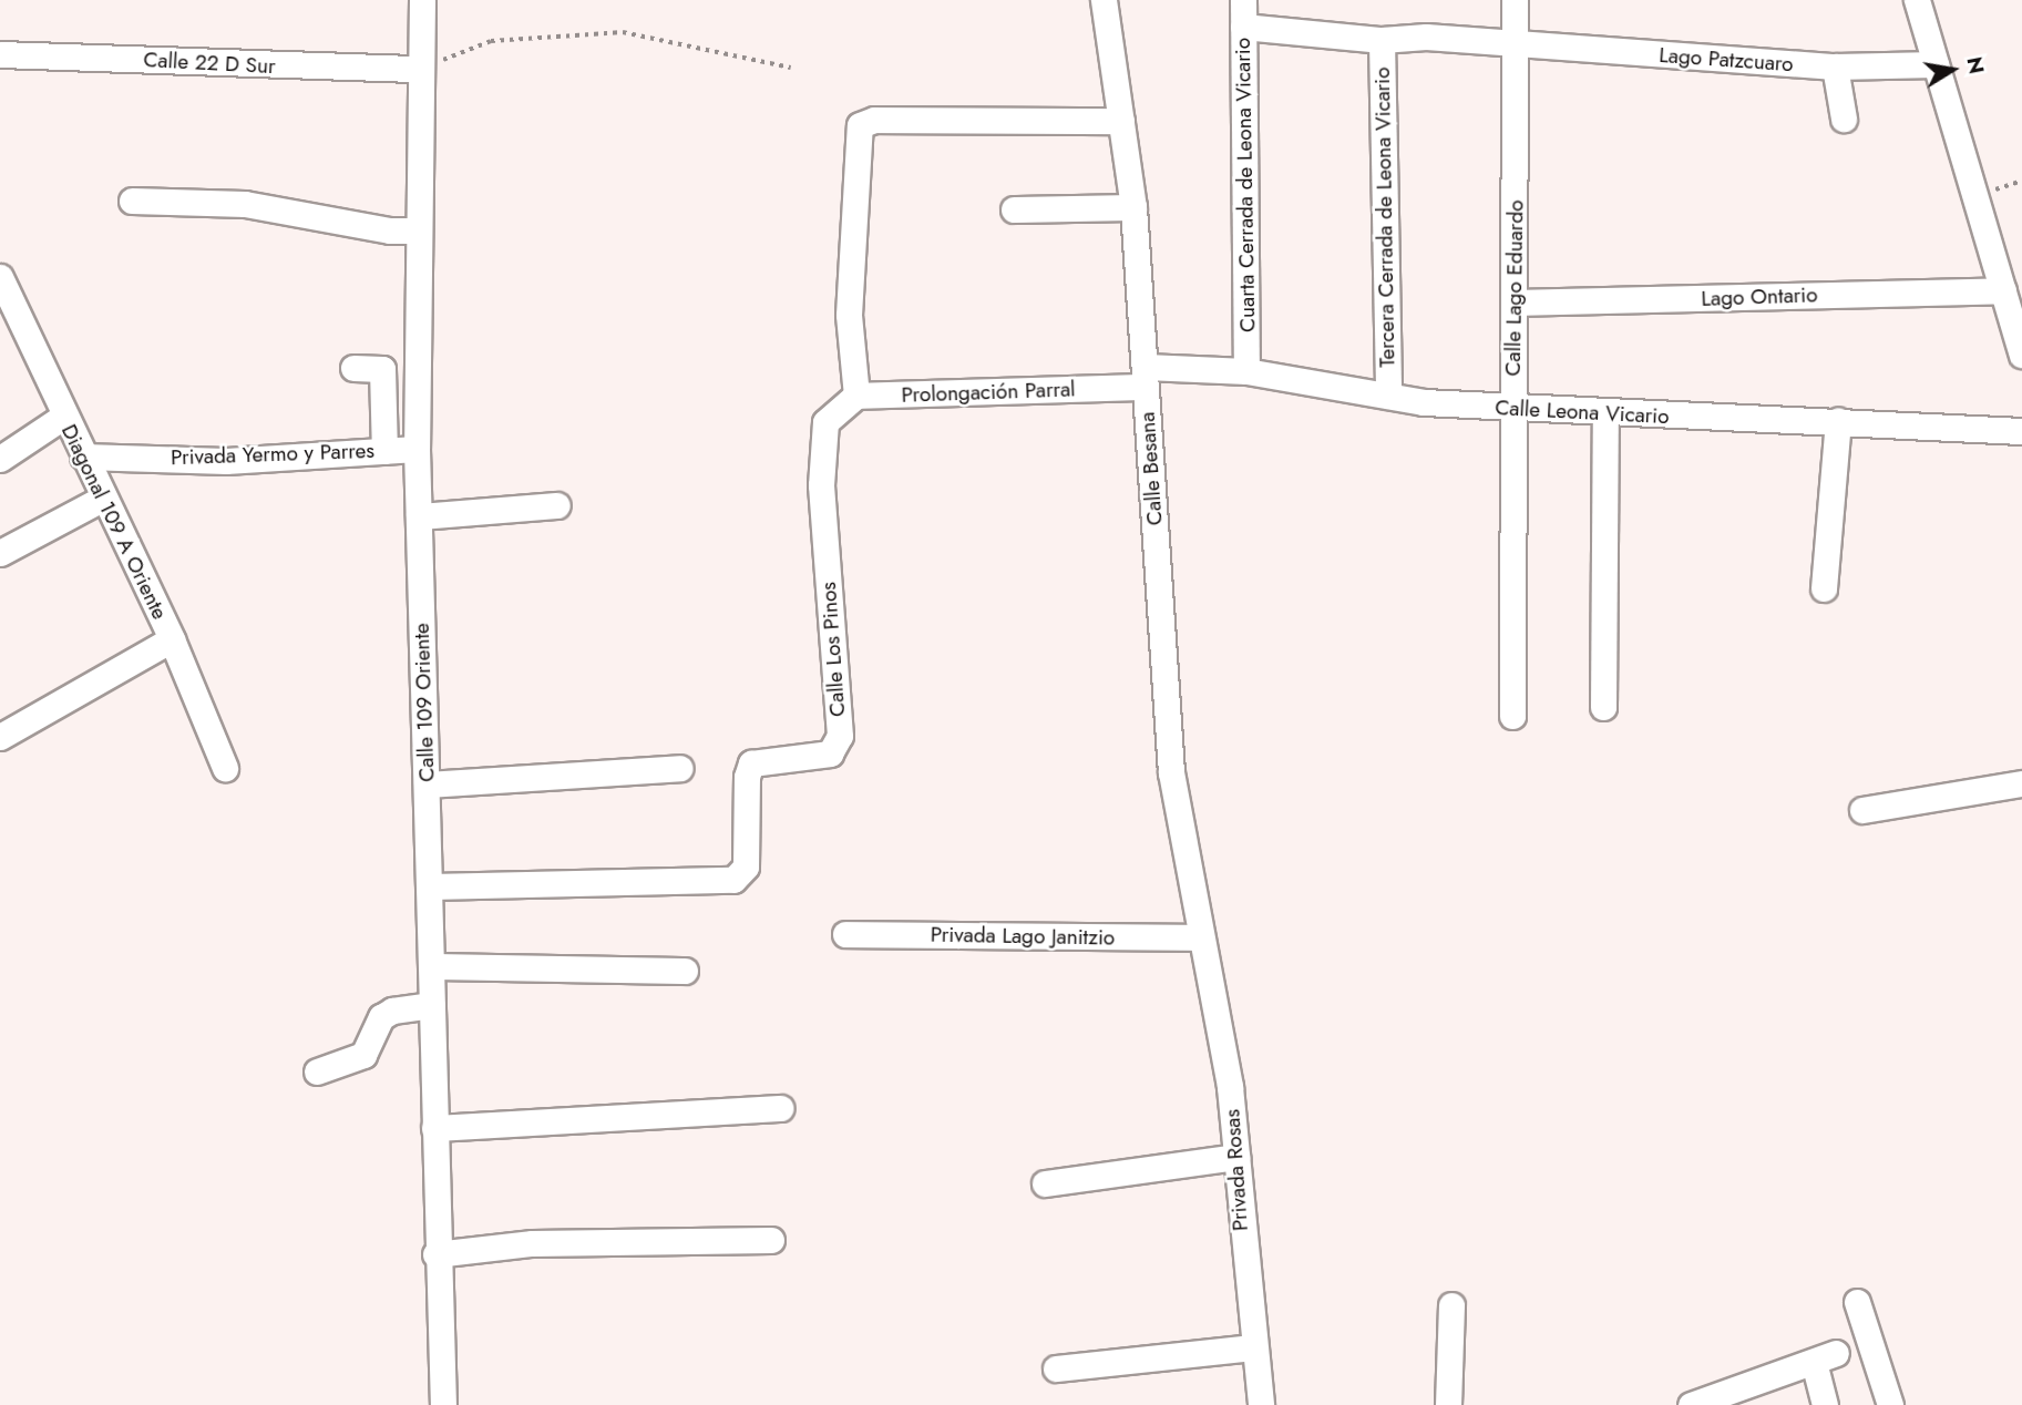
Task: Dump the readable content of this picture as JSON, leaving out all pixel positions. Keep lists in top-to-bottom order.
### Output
{
  "streets": {
    "street": [
      "Lago Patzcuaro",
      "Calle 22 D Sur",
      "Cuarta Cerrada de Leona Vicario",
      "Tercera Cerrada de Leona Vicario",
      "Calle Lago Eduardo",
      "Lago Ontario",
      "Prolongación Parral",
      "Calle Leona Vicario",
      "Privada Yermo y Parres",
      "Calle Besana",
      "Diagonal 109 A Oriente",
      "Calle Los Pinos",
      "Calle 109 Oriente",
      "Privada Lago Janitzio",
      "Privada Rosas"
    ]
  },
  "crossings": [
    ["Lago Patzcuaro", "Cuarta Cerrada de Leona Vicario"],
    ["Lago Patzcuaro", "Tercera Cerrada de Leona Vicario"],
    ["Lago Patzcuaro", "Calle Lago Eduardo"],
    ["Calle 22 D Sur", "Calle 109 Oriente"],
    ["Cuarta Cerrada de Leona Vicario", "Calle Leona Vicario"],
    ["Tercera Cerrada de Leona Vicario", "Calle Leona Vicario"],
    ["Calle Lago Eduardo", "Lago Ontario"],
    ["Calle Lago Eduardo", "Calle Leona Vicario"],
    ["Prolongación Parral", "Calle Leona Vicario"],
    ["Prolongación Parral", "Calle Besana"],
    ["Prolongación Parral", "Calle Los Pinos"],
    ["Calle Leona Vicario", "Calle Besana"],
    ["Privada Yermo y Parres", "Diagonal 109 A Oriente"],
    ["Privada Yermo y Parres", "Calle 109 Oriente"],
    ["Calle Besana", "Privada Lago Janitzio"],
    ["Calle Besana", "Privada Rosas"],
    ["Calle Los Pinos", "Calle 109 Oriente"],
    ["Privada Lago Janitzio", "Privada Rosas"]
  ],
  "north": "right"
}
